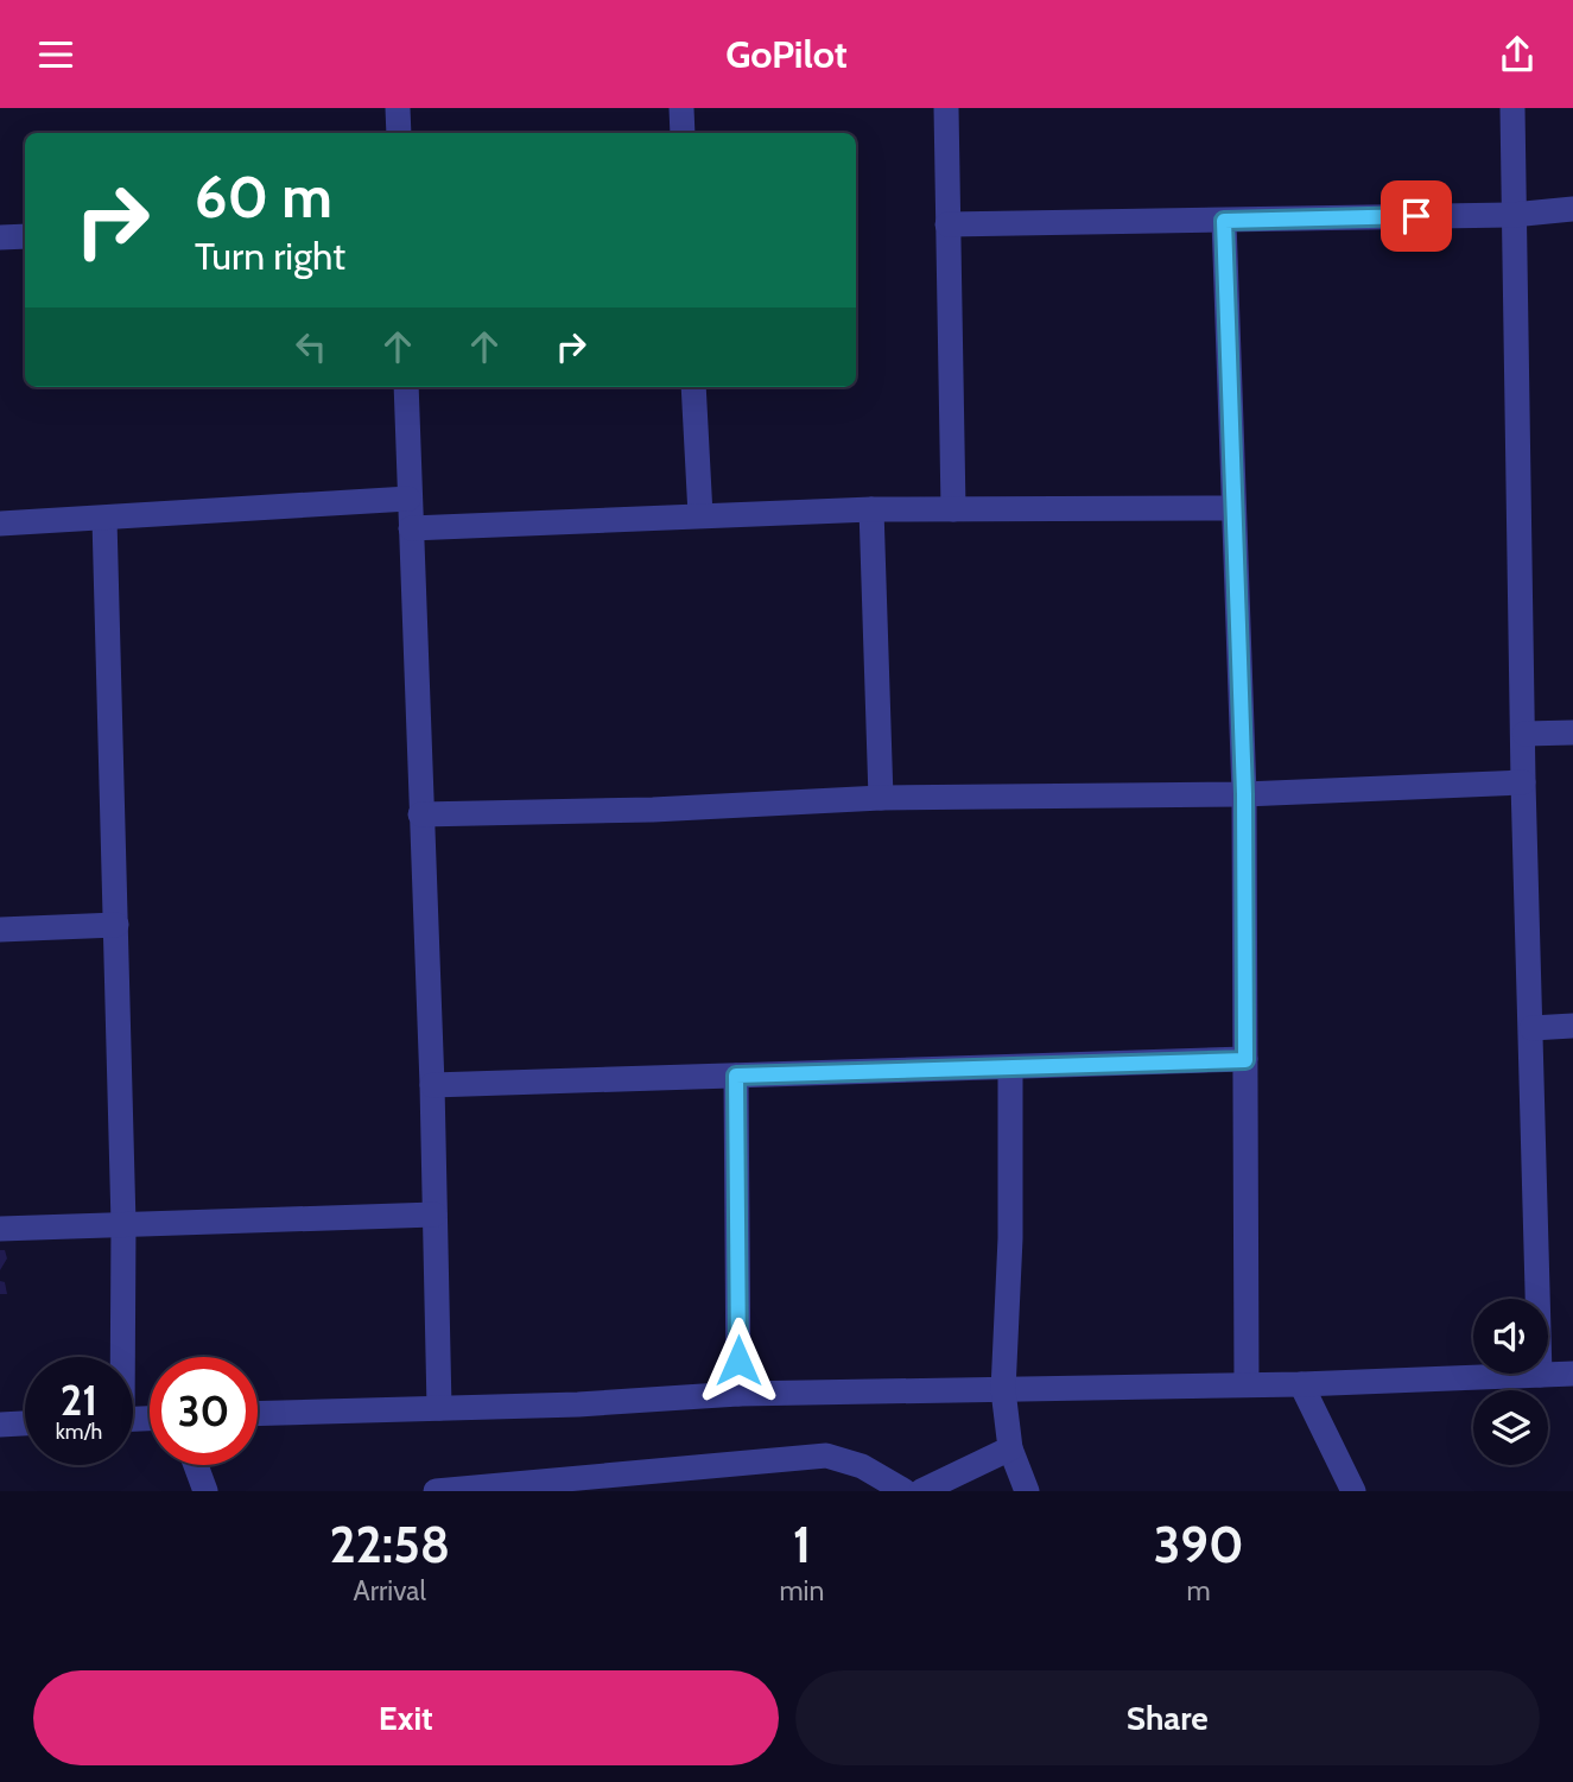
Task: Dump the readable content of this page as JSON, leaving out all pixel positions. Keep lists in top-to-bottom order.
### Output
{
  "page": {
    "header": "GoPilot",
    "turn": ["60 m", "Turn right"],
    "speed": "21 km/h",
    "limit": "30",
    "eta": [
      "22:58",
      "Arrival",
      "1",
      "min",
      "390",
      "m"
    ],
    "buttons": ["Exit", "Share"]
  }
}
